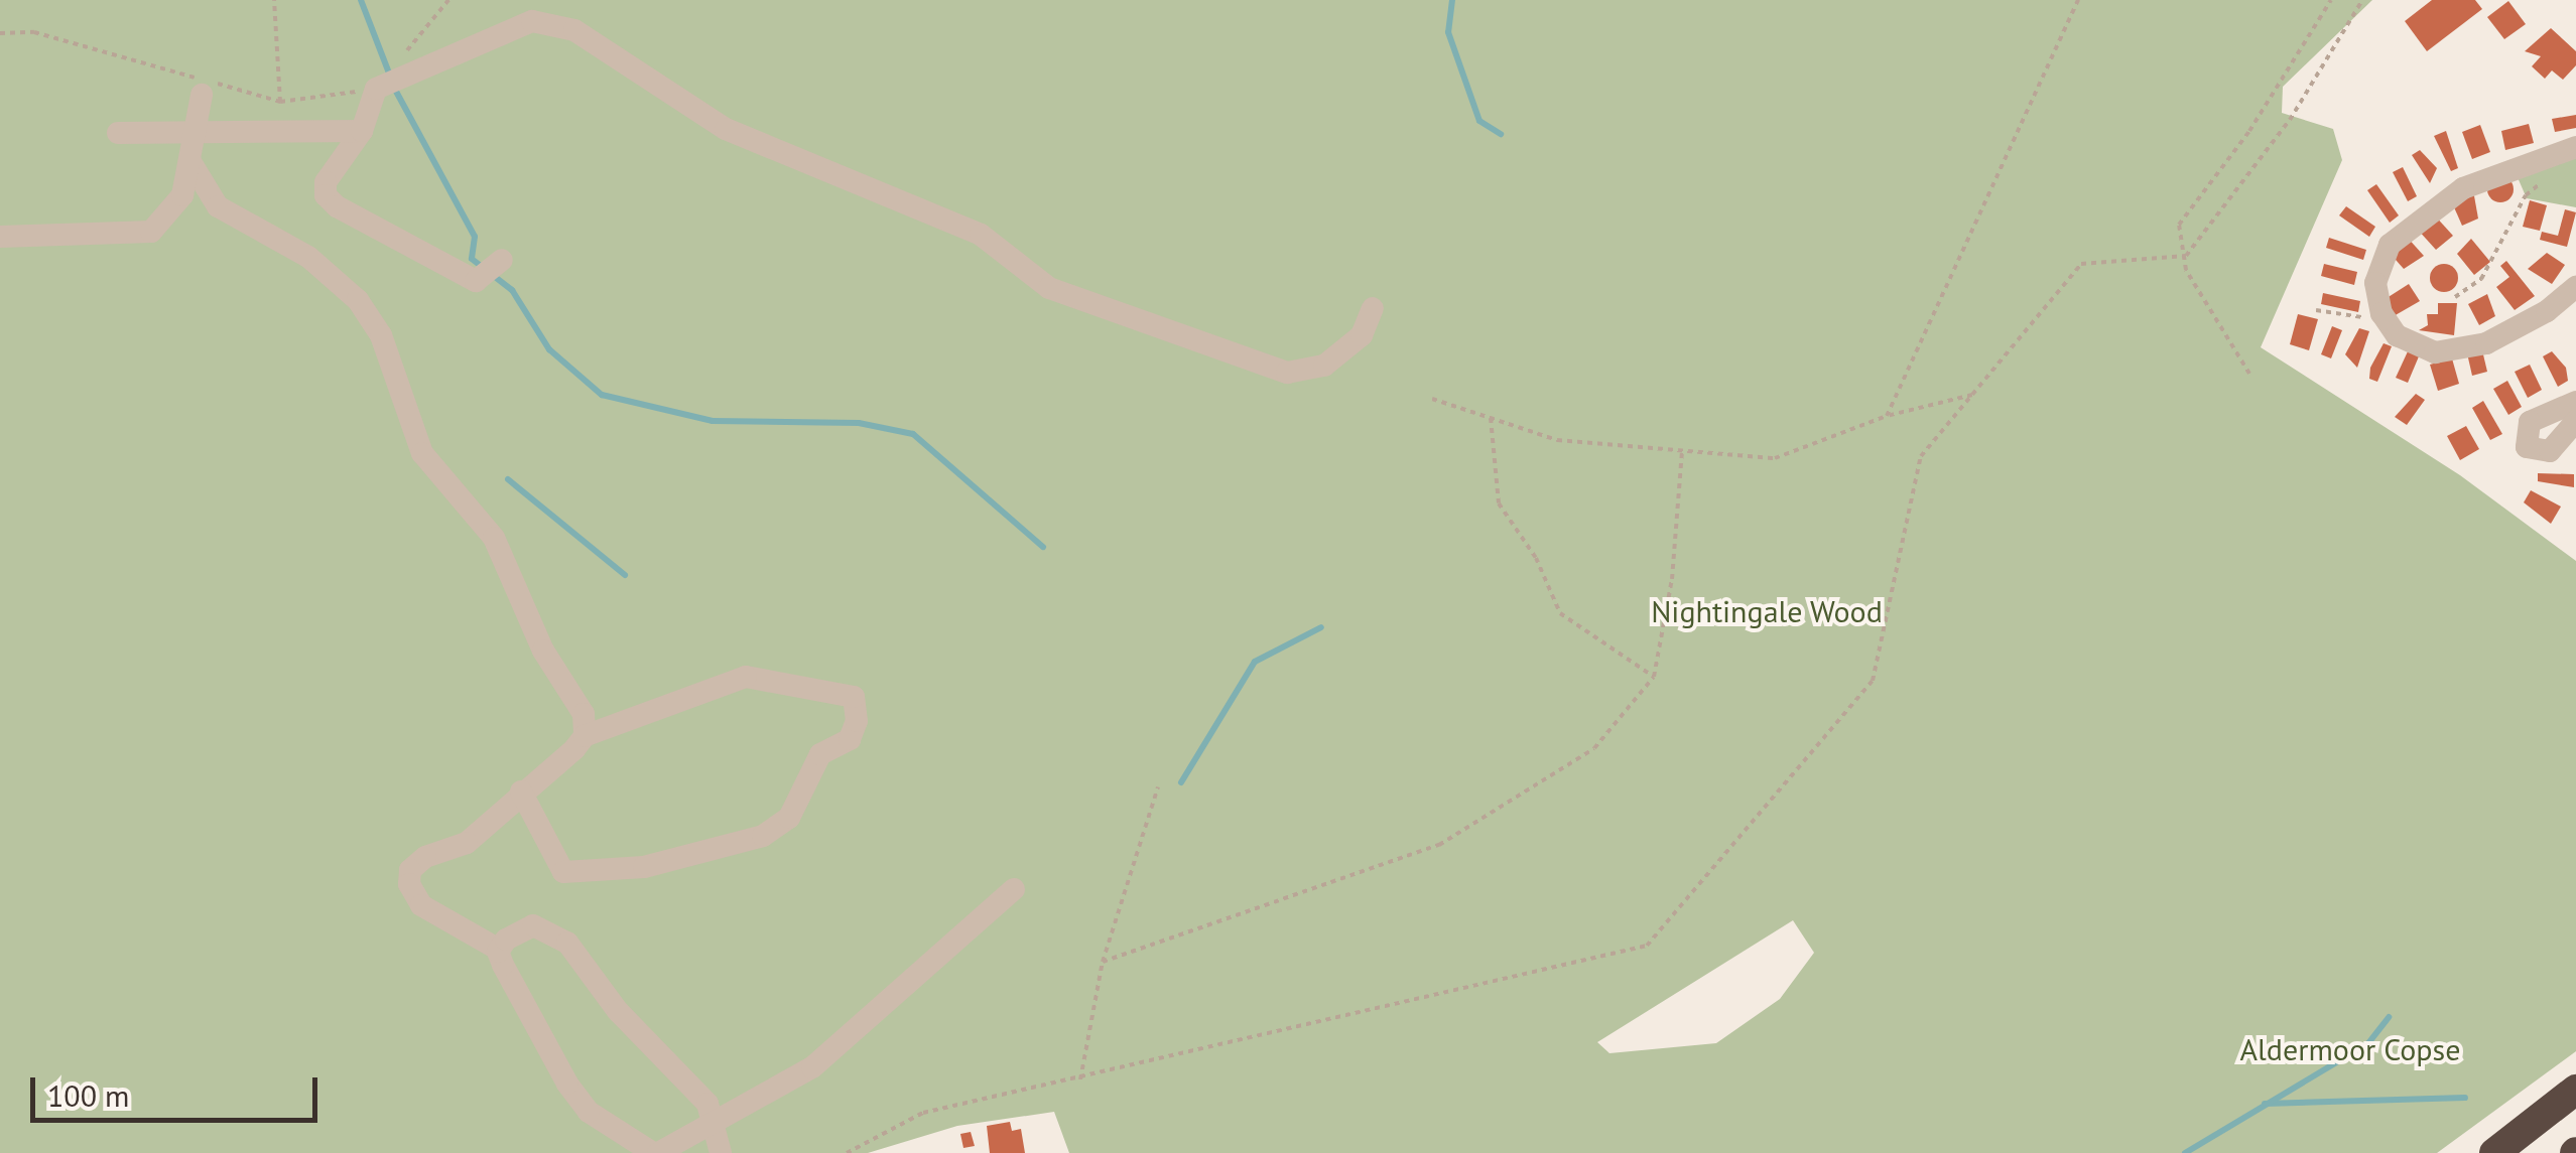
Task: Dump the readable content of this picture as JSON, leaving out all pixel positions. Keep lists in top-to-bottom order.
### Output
{
  "parks": ["Nightingale Wood", "Aldermoor Copse"],
  "scale_bar": "100 m"
}
